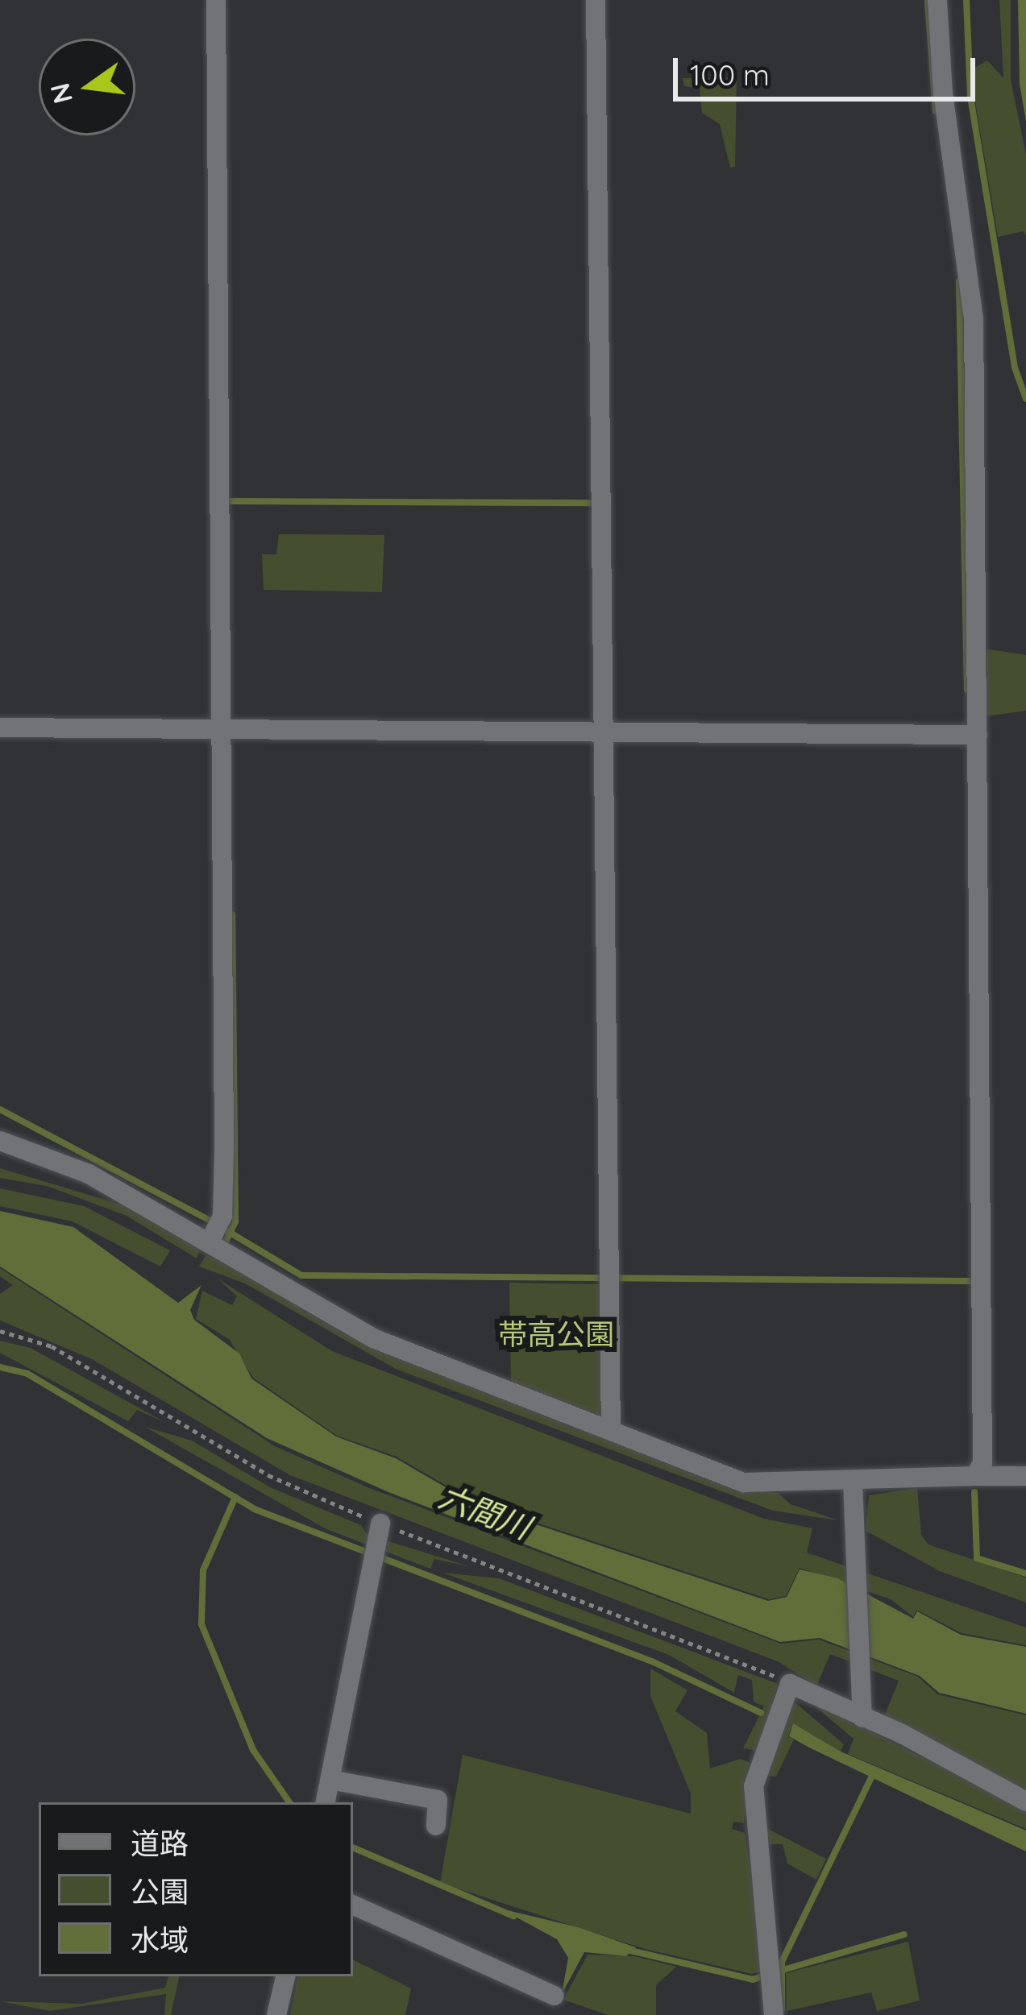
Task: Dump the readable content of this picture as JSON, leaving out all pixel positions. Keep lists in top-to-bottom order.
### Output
{
  "water": ["六間川"],
  "parks": ["帯高公園"],
  "legend": ["道路", "公園", "水域"],
  "scale_bar": "100 m",
  "north": "left"
}
